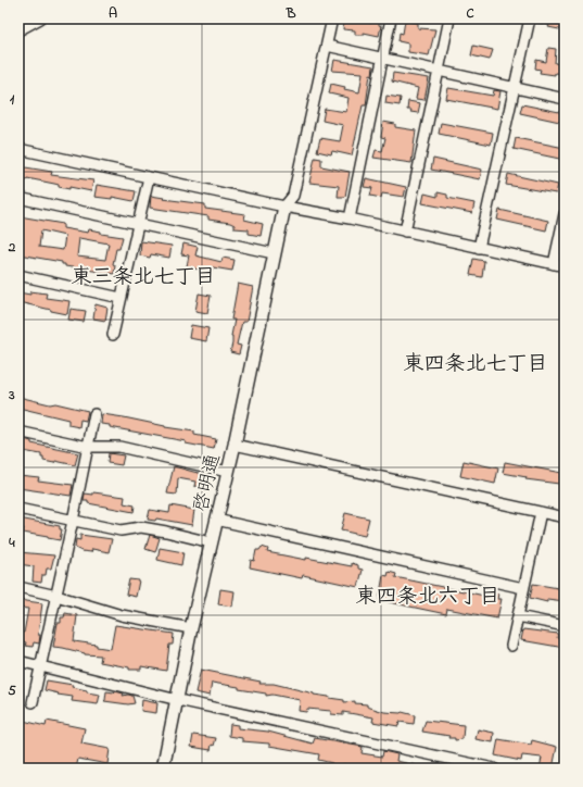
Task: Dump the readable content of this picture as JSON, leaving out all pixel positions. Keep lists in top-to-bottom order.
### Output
{
  "streets": {
    "street": ["啓明通"]
  },
  "districts": ["東三条北七丁目", "東四条北七丁目", "東四条北六丁目"],
  "grid": {
    "columns": ["A", "B", "C"],
    "rows": [
      "1",
      "2",
      "3",
      "4",
      "5"
    ]
  }
}
